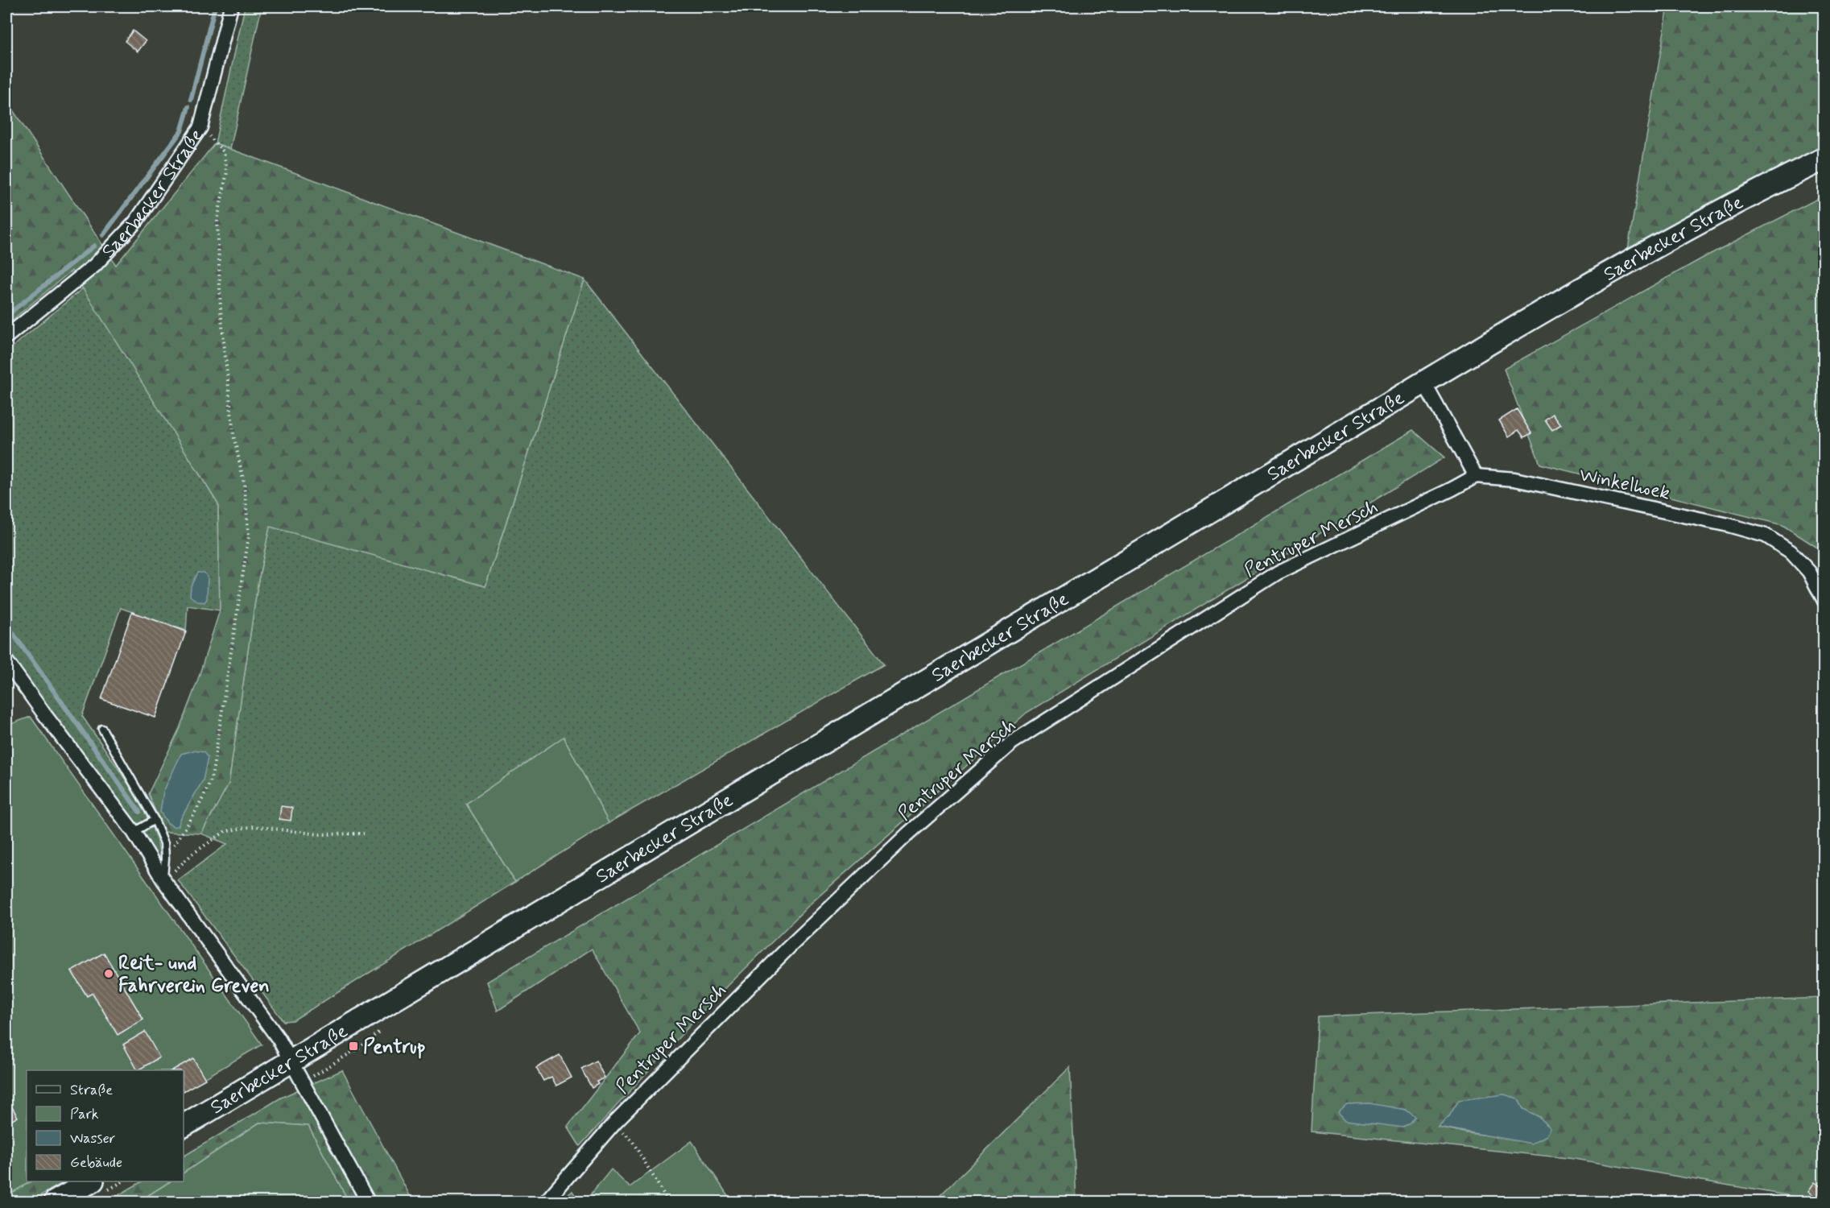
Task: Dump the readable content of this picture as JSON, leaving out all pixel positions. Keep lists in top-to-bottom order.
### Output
{
  "streets": {
    "main road": ["Saerbecker Straße"],
    "street": ["Winkelhoek", "Pentruper Mersch"]
  },
  "crossings": [
    ["Winkelhoek", "Pentruper Mersch"]
  ],
  "places": {
    "other": ["Reit- und Fahrverein Greven"],
    "transit": ["Pentrup"]
  },
  "legend": [
    "Straße",
    "Park",
    "Wasser",
    "Gebäude"
  ]
}
